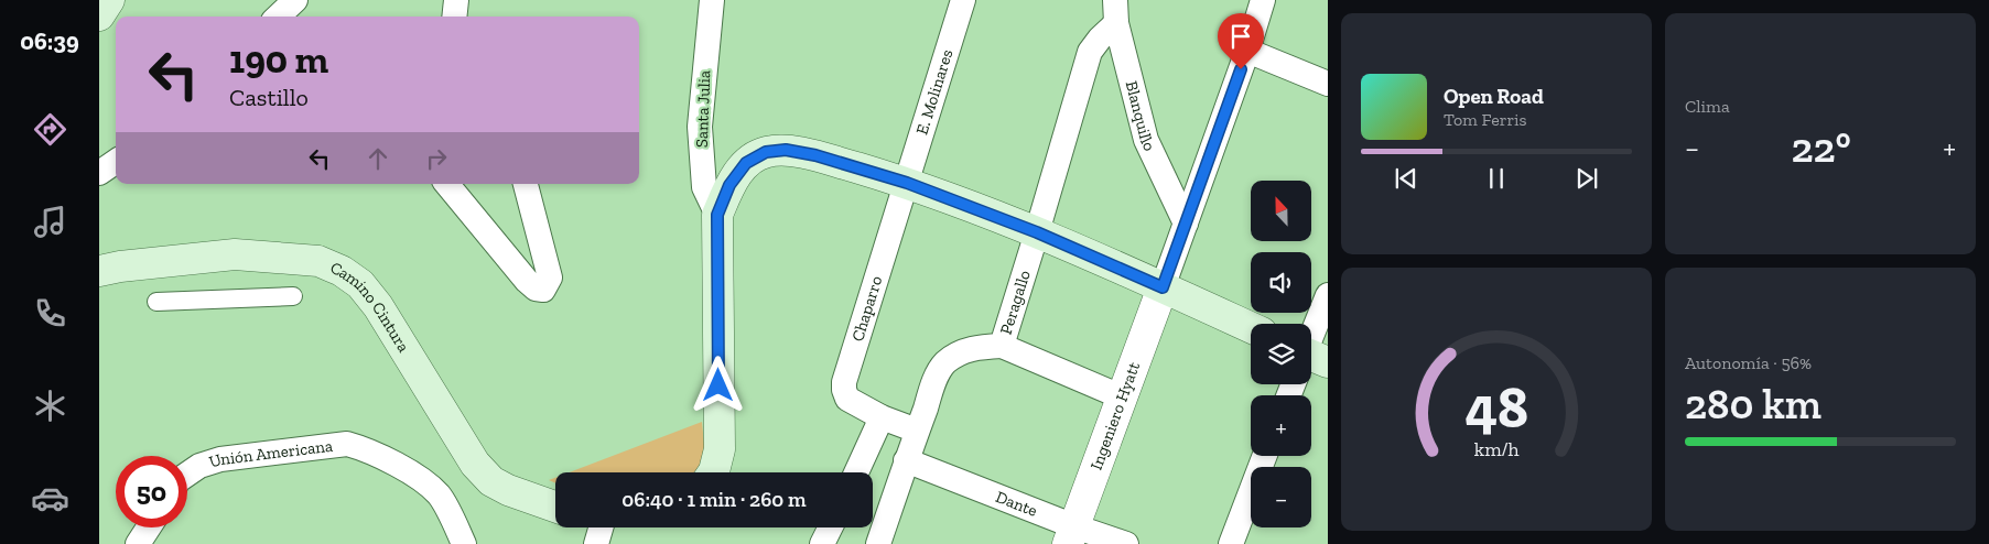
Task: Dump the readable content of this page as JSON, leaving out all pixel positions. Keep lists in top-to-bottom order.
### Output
{
  "streets": {
    "main road": ["Camino Cintura"],
    "street": [
      "E. Molinares",
      "Santa Julia",
      "Blanquillo",
      "Peragallo",
      "Chaparro",
      "Ingeniero Hyatt",
      "Unión Americana",
      "Dante"
    ]
  },
  "crossings": [
    ["E. Molinares", "Chaparro"],
    ["Blanquillo", "Peragallo"],
    ["Peragallo", "Chaparro"],
    ["Peragallo", "Dante"],
    ["Ingeniero Hyatt", "Dante"]
  ],
  "north": "top",
  "page": {
    "tabs": "06:39",
    "tile": [
      "Clima",
      ["Autonomía · 56%", "280 km"]
    ],
    "turn": ["190 m", "Castillo"],
    "song": ["Open Road", "Tom Ferris"],
    "heat": ["−", "22°", "+"],
    "map_buttons": ["+", "−"],
    "limit": "50",
    "trip": "06:40 · 1 min · 260 m",
    "gauge": ["48", "km/h"]
  }
}
